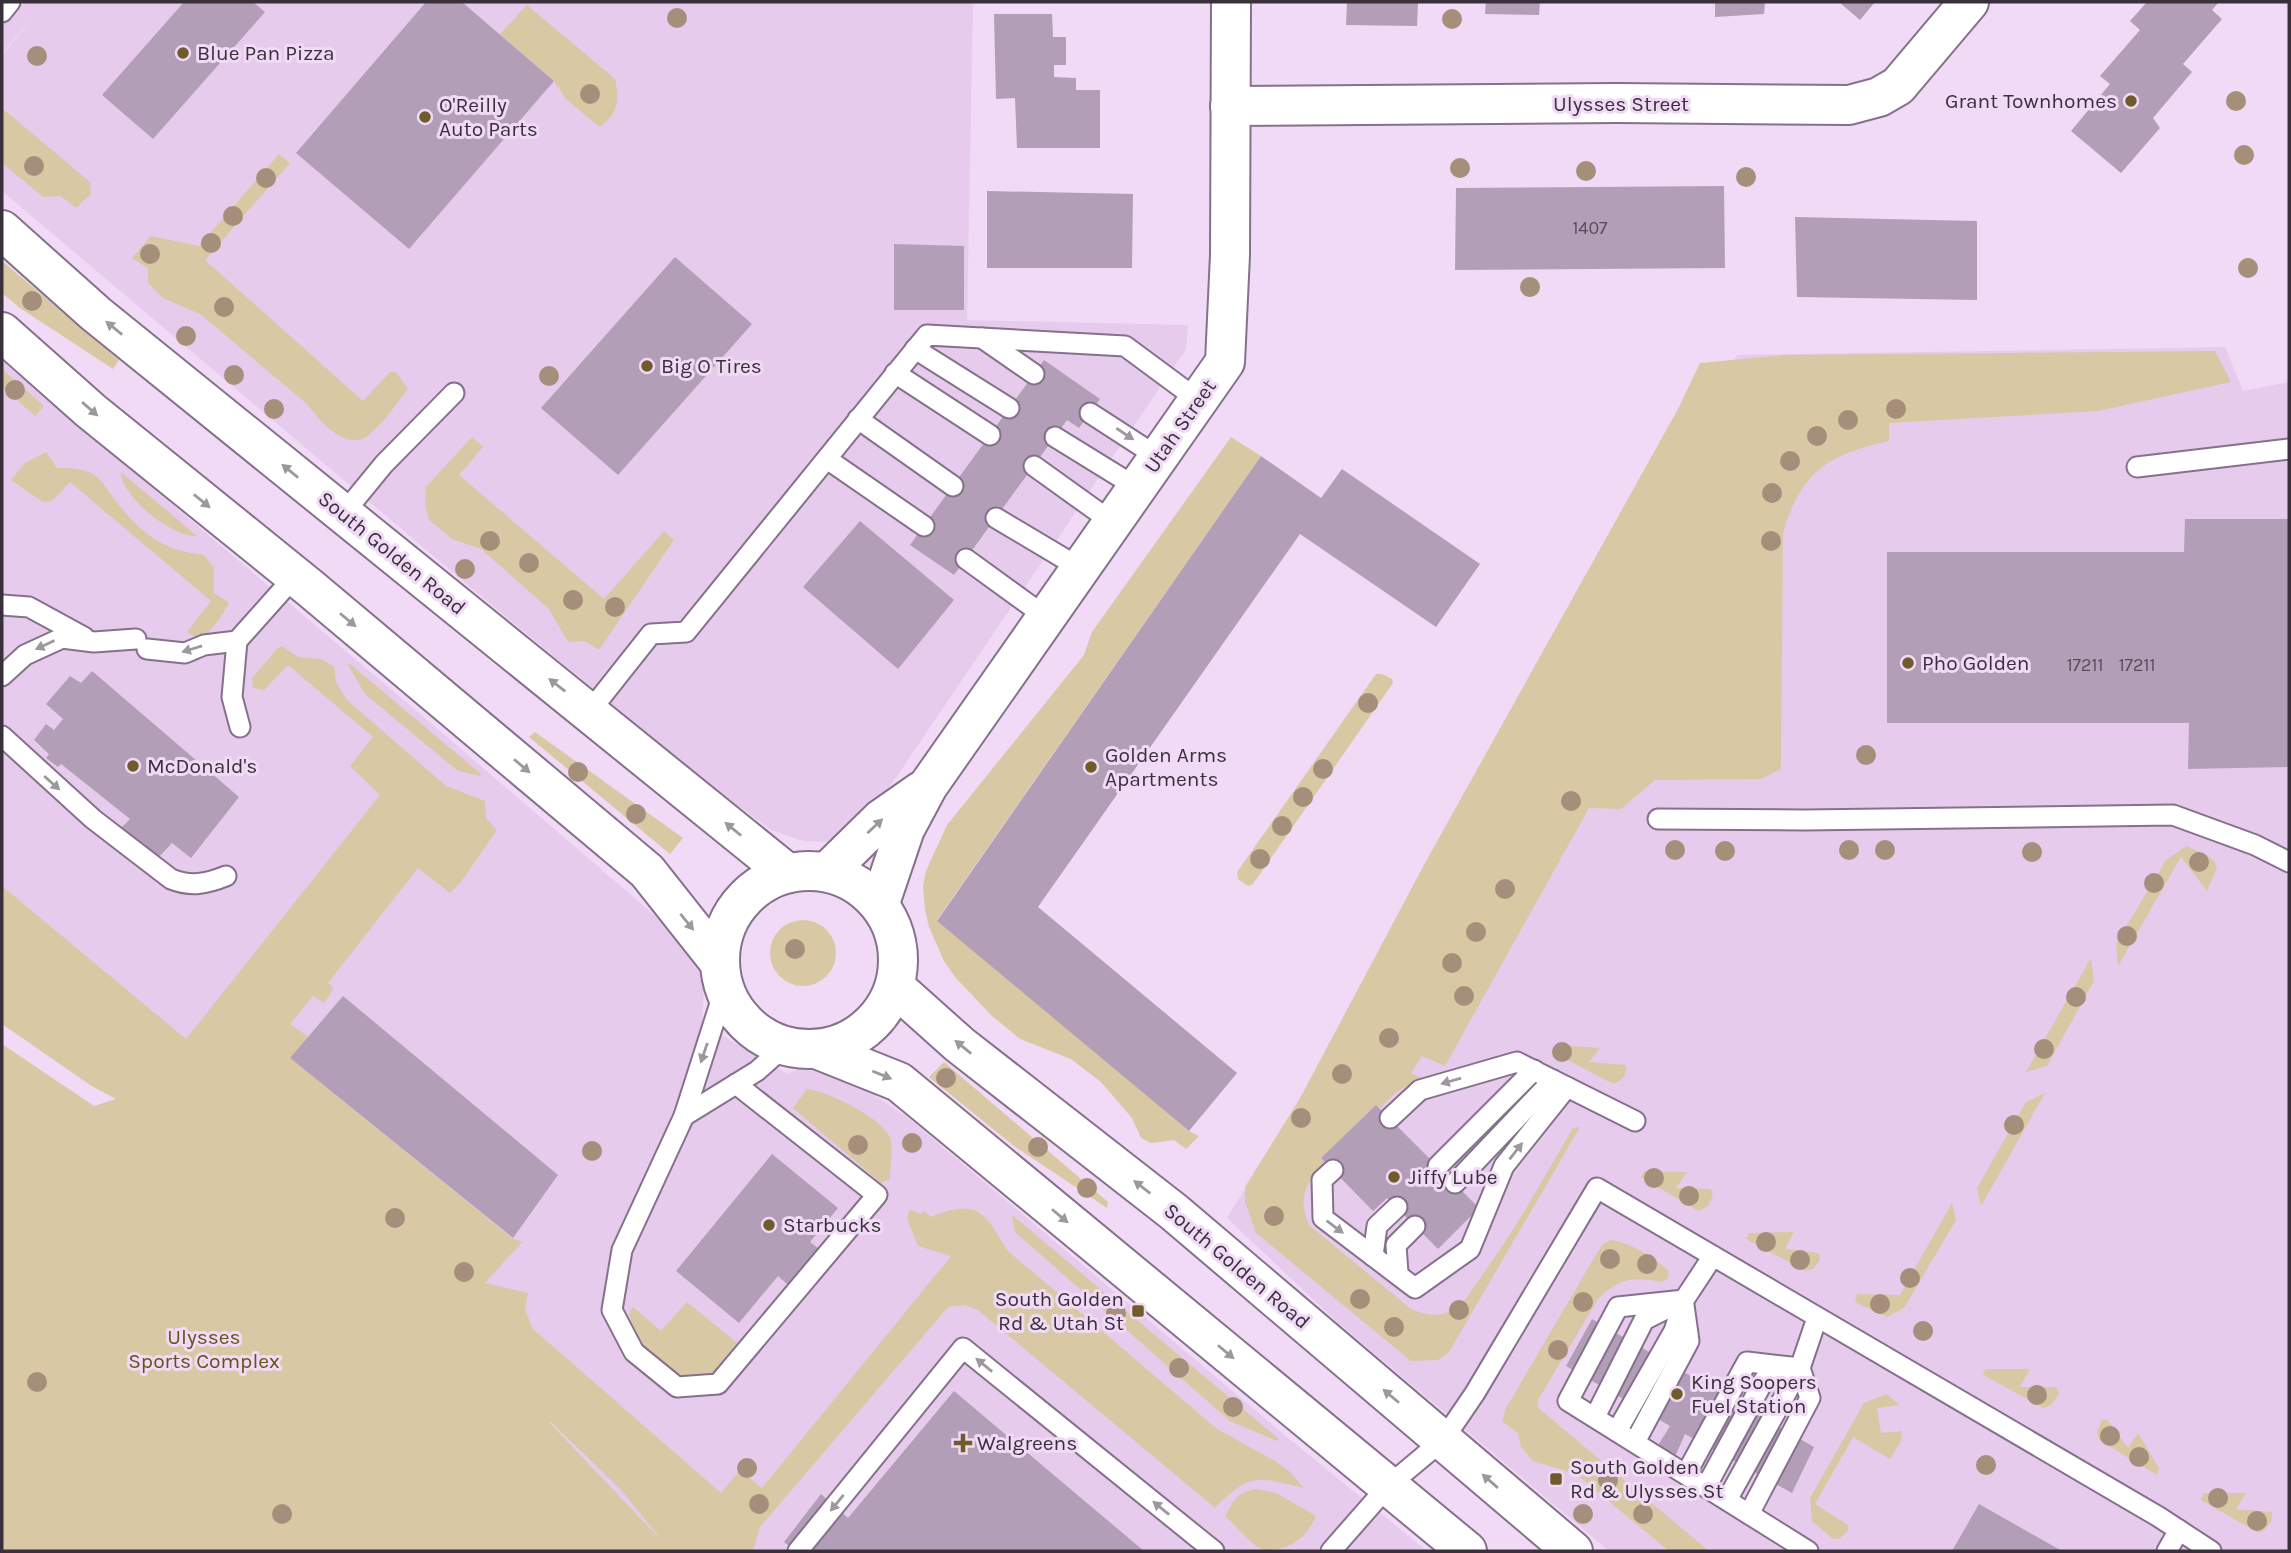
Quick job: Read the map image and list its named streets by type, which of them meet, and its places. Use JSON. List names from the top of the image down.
{
  "streets": {
    "main road": ["Ulysses Street", "Utah Street", "South Golden Road"]
  },
  "crossings": [
    ["Ulysses Street", "Utah Street"],
    ["Utah Street", "South Golden Road"]
  ],
  "parks": ["Ulysses Sports Complex"],
  "places": {
    "other": [
      "Blue Pan Pizza",
      "Grant Townhomes",
      "O'Reilly Auto Parts",
      "Big O Tires",
      "Pho Golden",
      "McDonald's",
      "Golden Arms Apartments",
      "Jiffy Lube",
      "Starbucks",
      "King Soopers Fuel Station"
    ],
    "transit": ["South Golden Rd & Utah St", "South Golden Rd & Ulysses St"],
    "health": ["Walgreens"]
  },
  "house_numbers": ["1407", "17211", "17211"]
}
